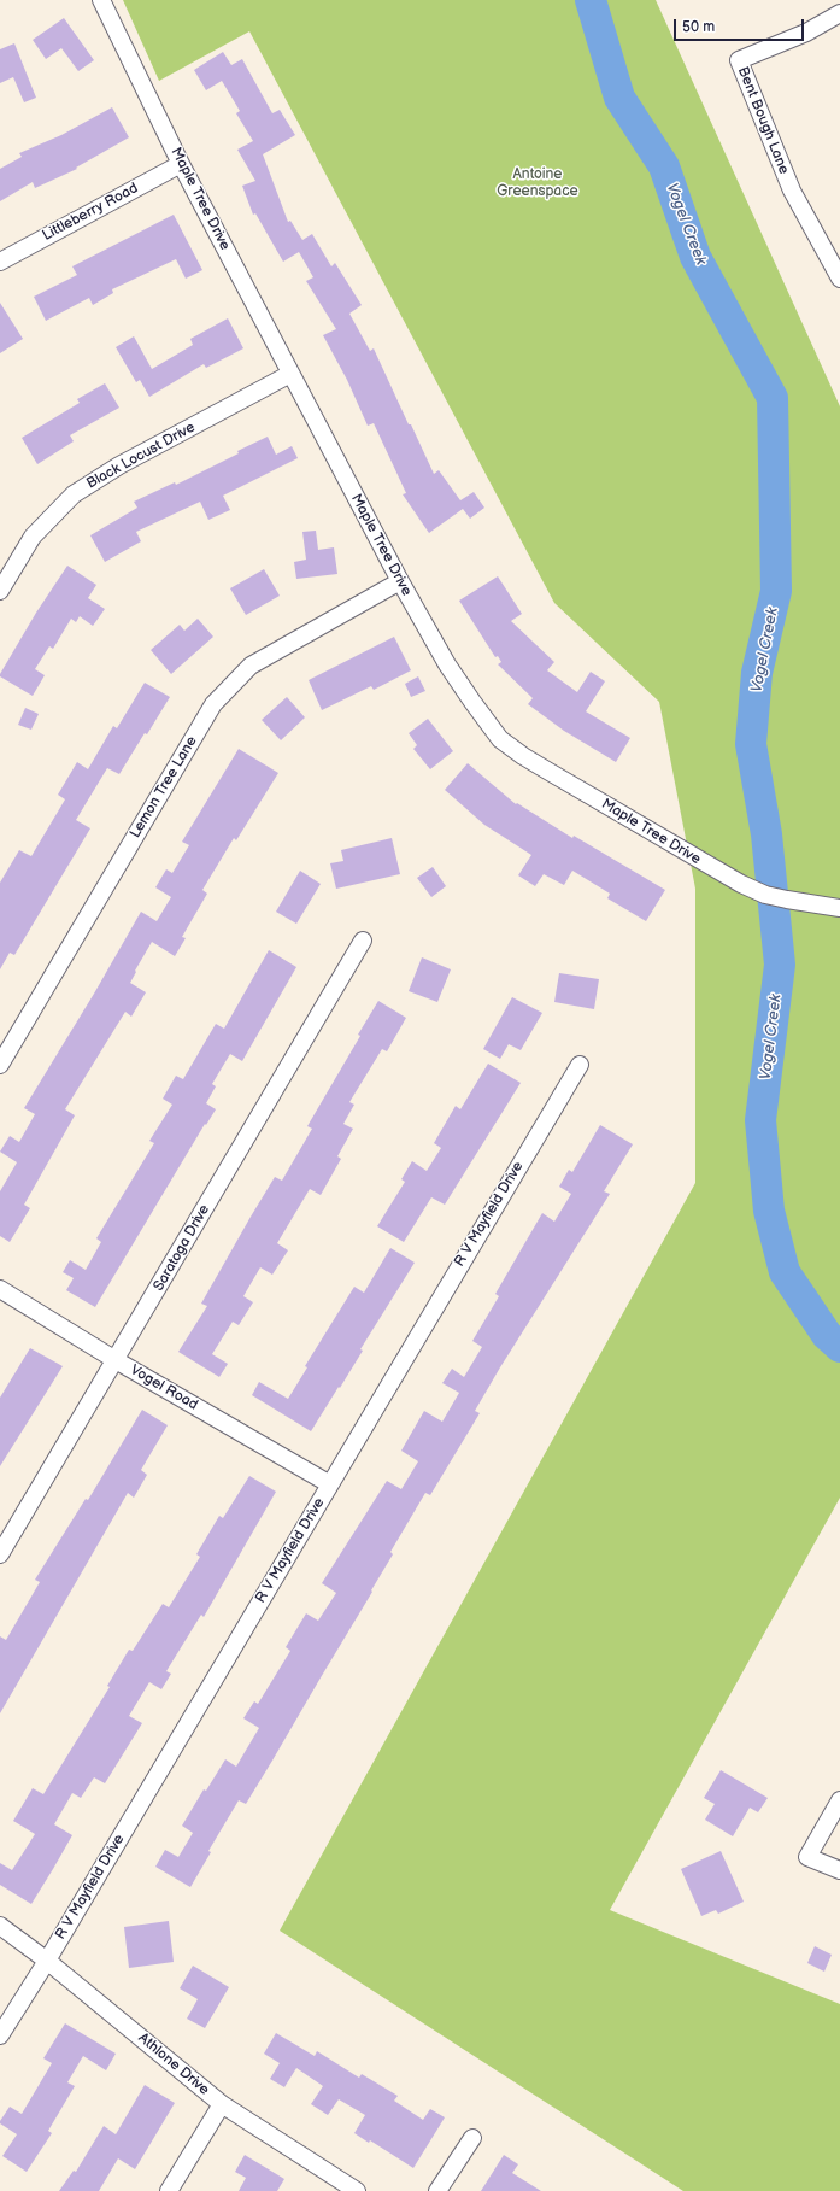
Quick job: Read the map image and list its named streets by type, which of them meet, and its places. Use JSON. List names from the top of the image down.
{
  "streets": {
    "street": [
      "Bent Bough Lane",
      "Maple Tree Drive",
      "Littleberry Road",
      "Black Locust Drive",
      "Lemon Tree Lane",
      "R V Mayfield Drive",
      "Saratoga Drive",
      "Vogel Road",
      "Athlone Drive"
    ]
  },
  "crossings": [
    ["Maple Tree Drive", "Littleberry Road"],
    ["Maple Tree Drive", "Black Locust Drive"],
    ["Maple Tree Drive", "Lemon Tree Lane"],
    ["R V Mayfield Drive", "Vogel Road"],
    ["R V Mayfield Drive", "Athlone Drive"],
    ["Saratoga Drive", "Vogel Road"]
  ],
  "water": ["Vogel Creek"],
  "parks": ["Antoine Greenspace"],
  "scale_bar": "50 m"
}
